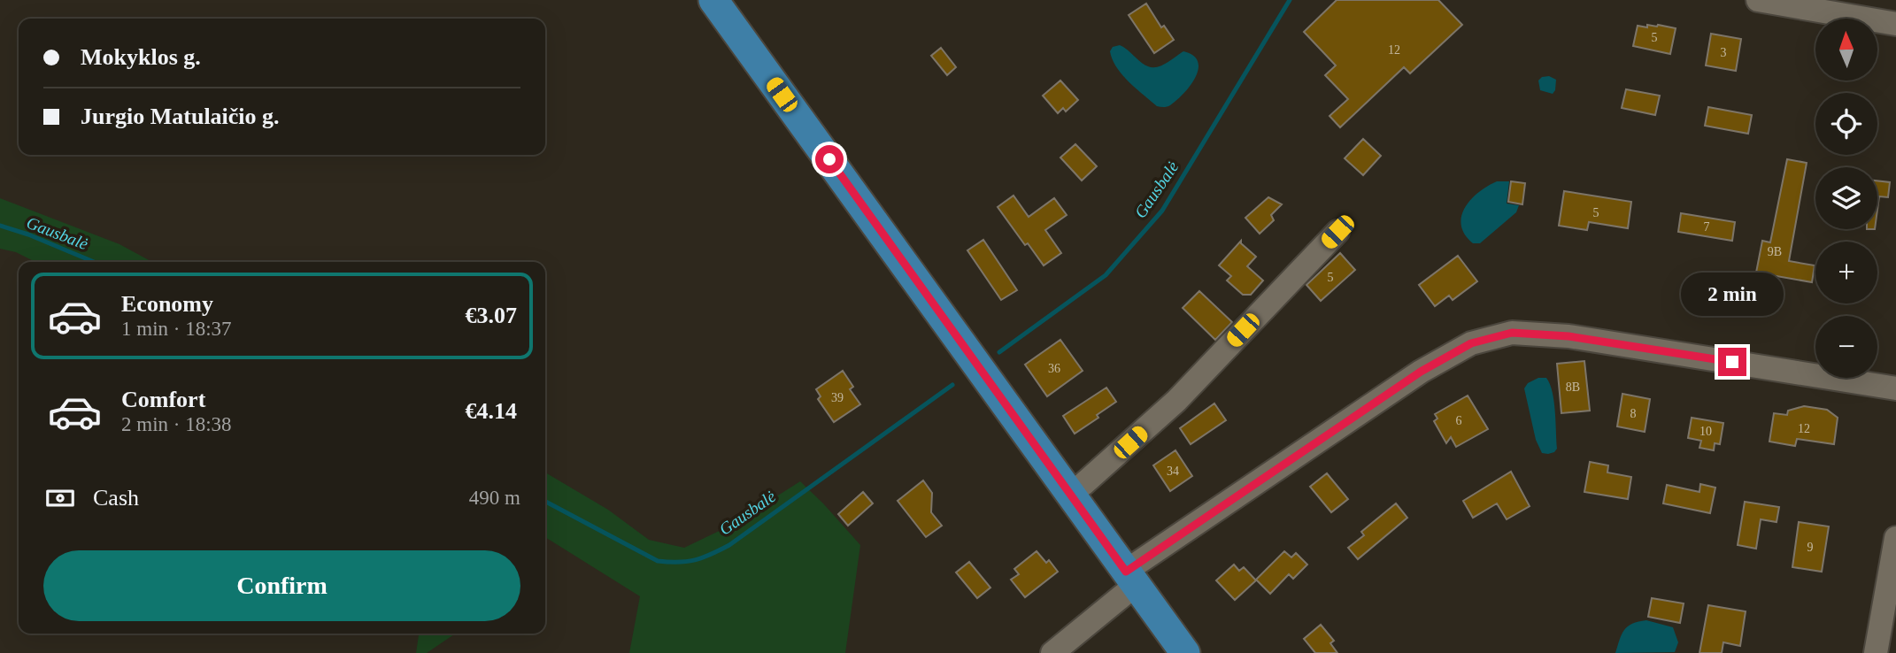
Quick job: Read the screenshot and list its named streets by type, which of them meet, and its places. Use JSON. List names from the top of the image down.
{
  "water": ["Gausbalė"],
  "house_numbers": [
    "5",
    "12",
    "3",
    "5",
    "7",
    "9B",
    "5",
    "36",
    "8B",
    "39",
    "8",
    "6",
    "12",
    "10",
    "34",
    "9"
  ],
  "north": "top",
  "page": {
    "map_buttons": ["+", "−"],
    "banner": ["Mokyklos g.", "Jurgio Matulaičio g."],
    "bubble": "2 min",
    "list": [
      {
        "name": "Economy",
        "note": "1 min · 18:37",
        "value": "€3.07"
      },
      {
        "name": "Comfort",
        "note": "2 min · 18:38",
        "value": "€4.14"
      }
    ],
    "pay": ["Cash", "490 m"],
    "buttons": "Confirm"
  }
}
